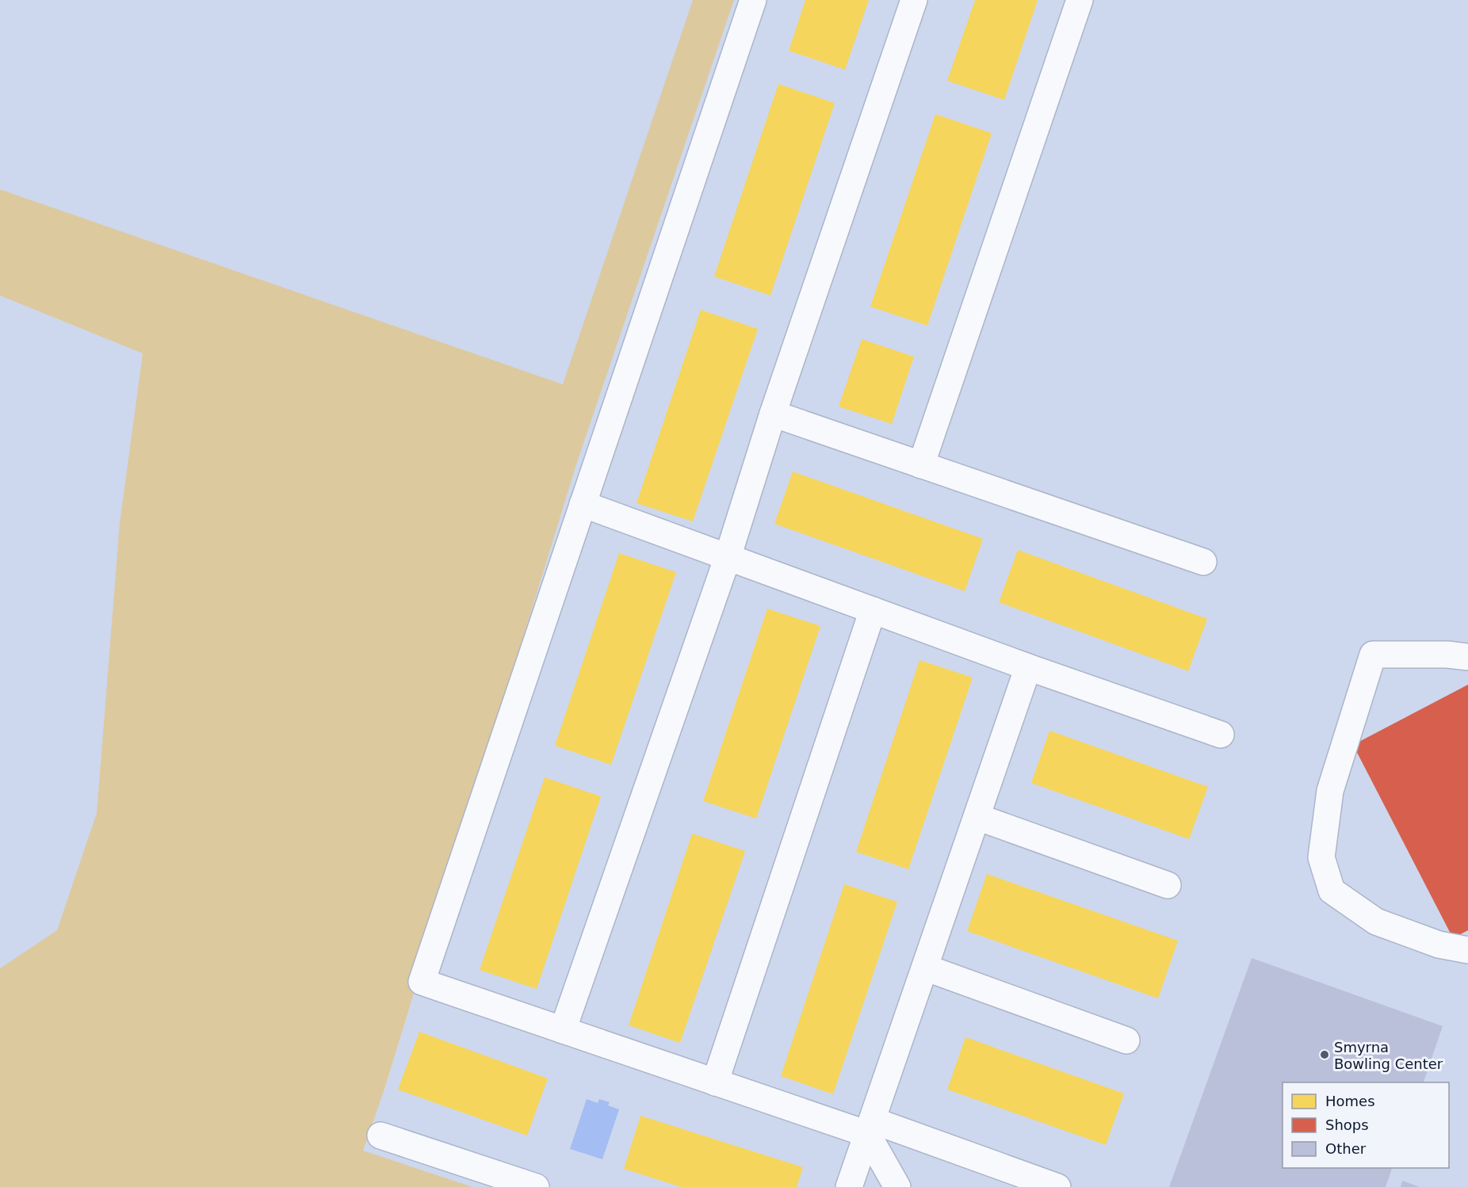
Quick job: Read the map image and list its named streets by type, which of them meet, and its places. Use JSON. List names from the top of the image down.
{
  "places": ["Smyrna Bowling Center"],
  "legend": ["Homes", "Shops", "Other"]
}
